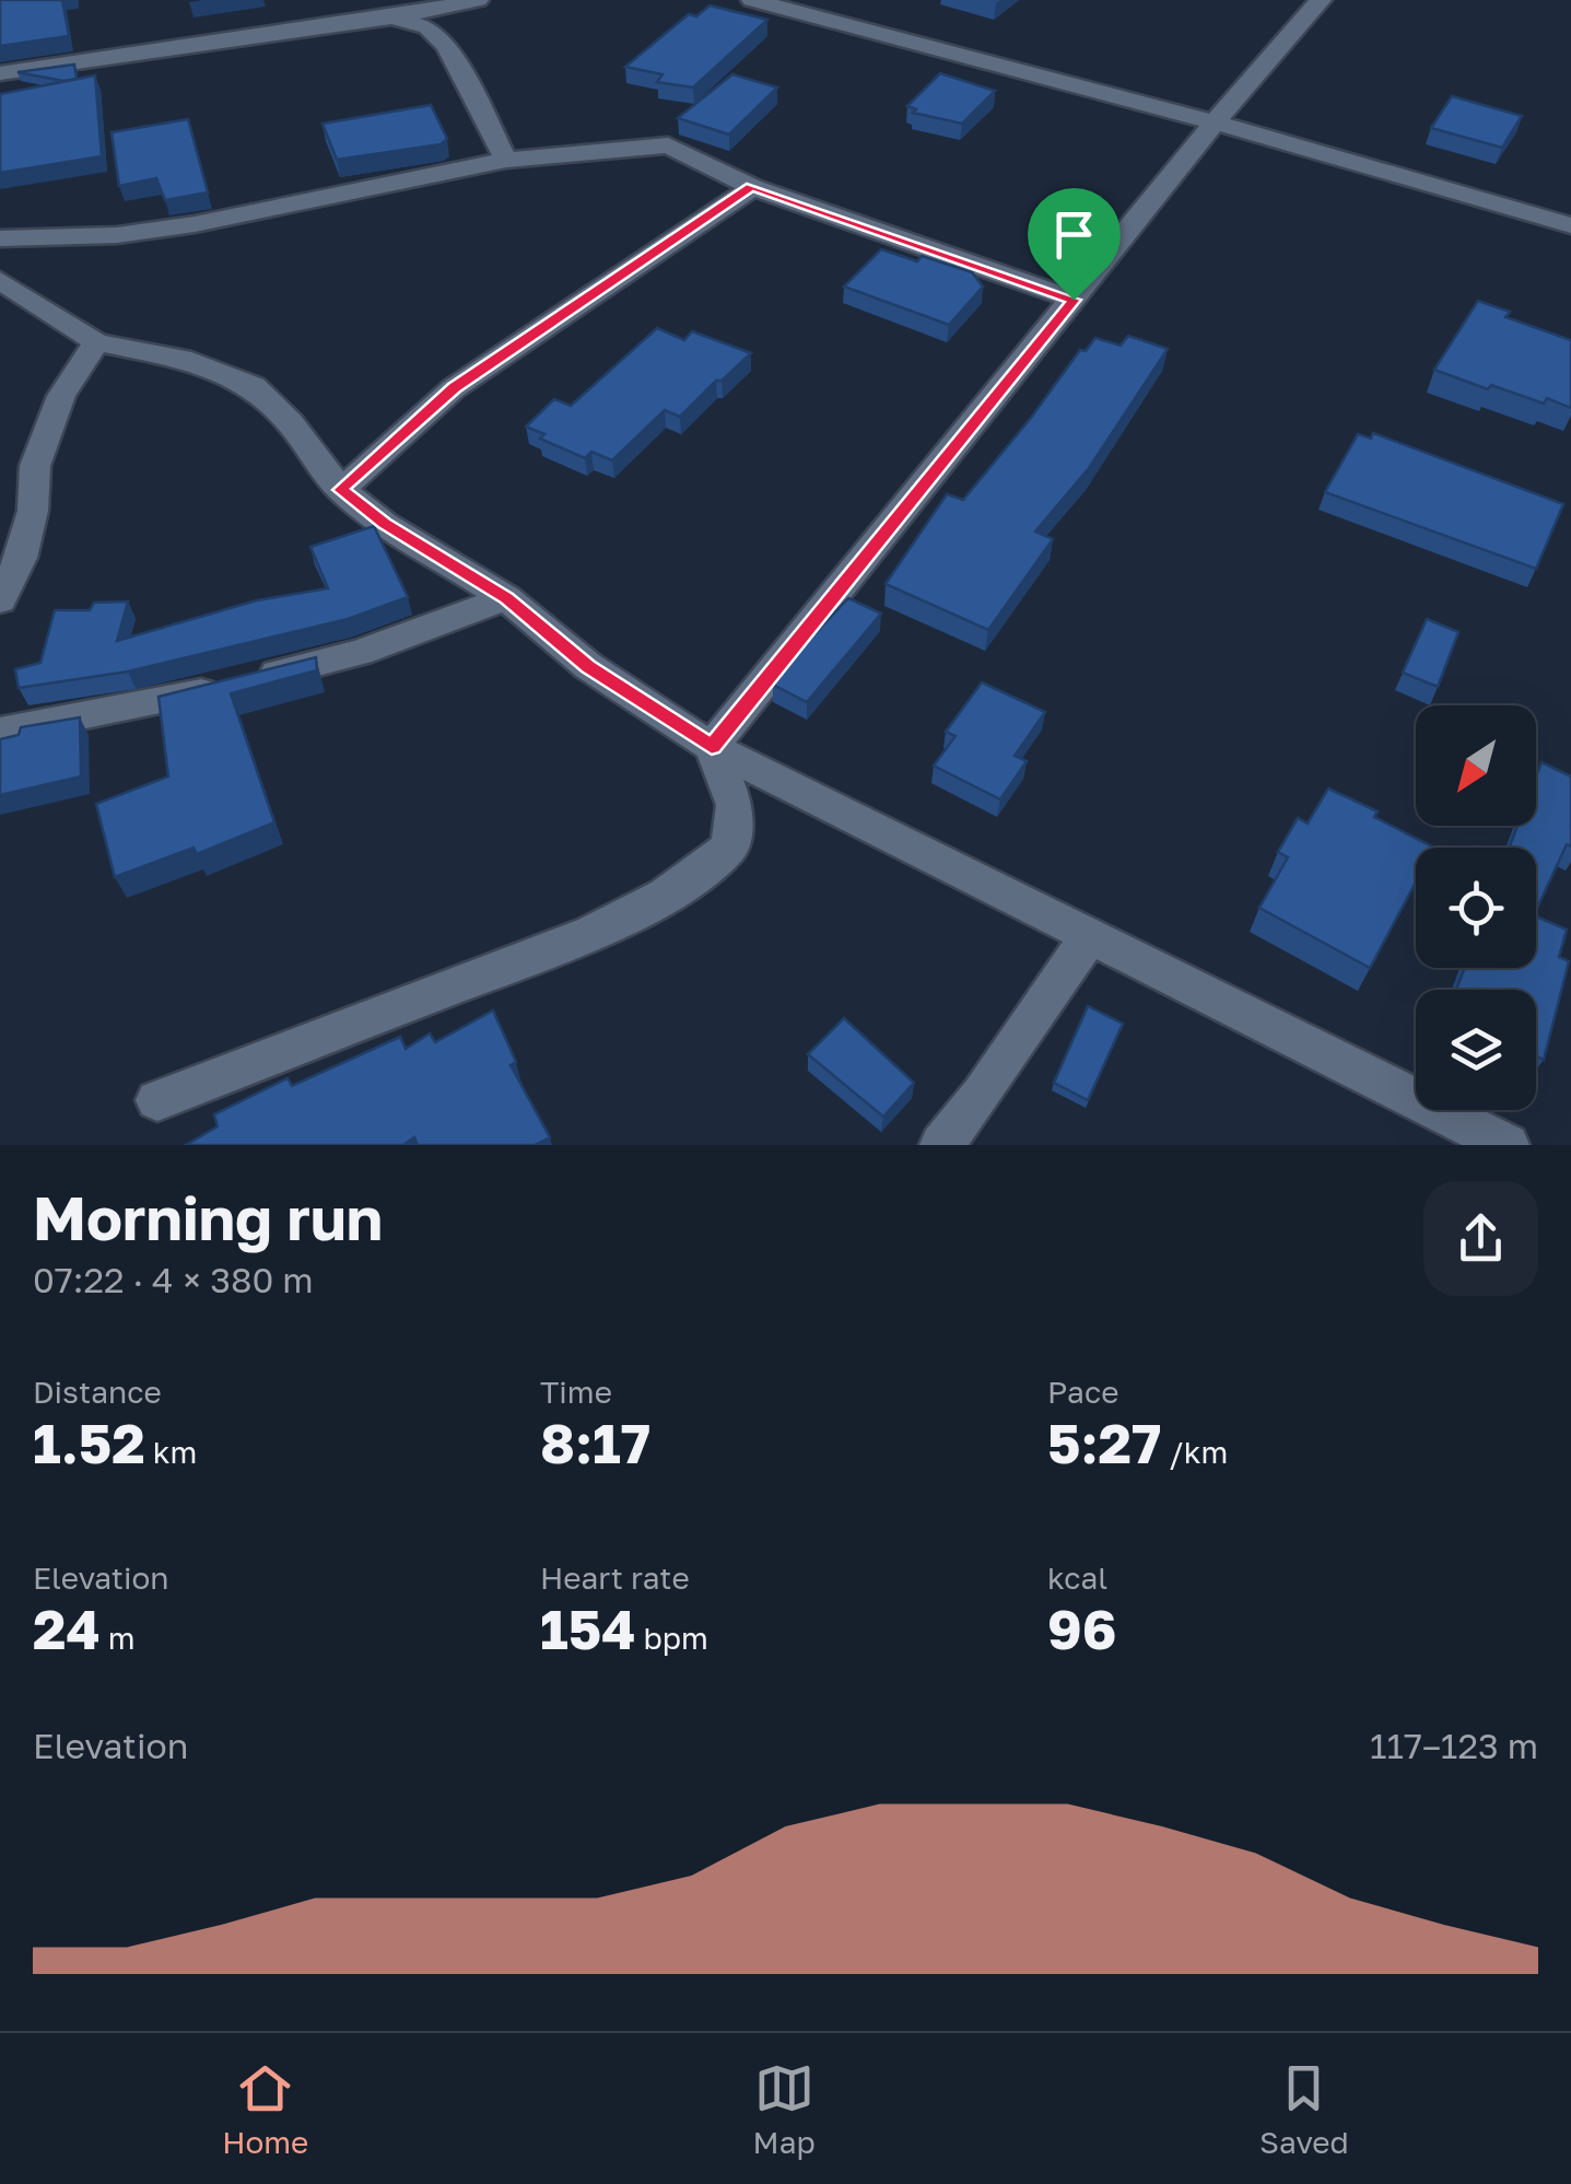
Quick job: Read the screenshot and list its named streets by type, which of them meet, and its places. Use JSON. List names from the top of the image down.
{
  "north": "bottom left",
  "page": {
    "heading": ["Morning run", "07:22 · 4 × 380 m"],
    "stats": [
      ["Distance", "1.52 km"],
      ["Time", "8:17"],
      ["Pace", "5:27 /km"],
      ["Elevation", "24 m"],
      ["Heart rate", "154 bpm"],
      ["kcal", "96"]
    ],
    "chart": ["Elevation", "117–123 m"],
    "tabs": ["Home", "Map", "Saved"]
  }
}
